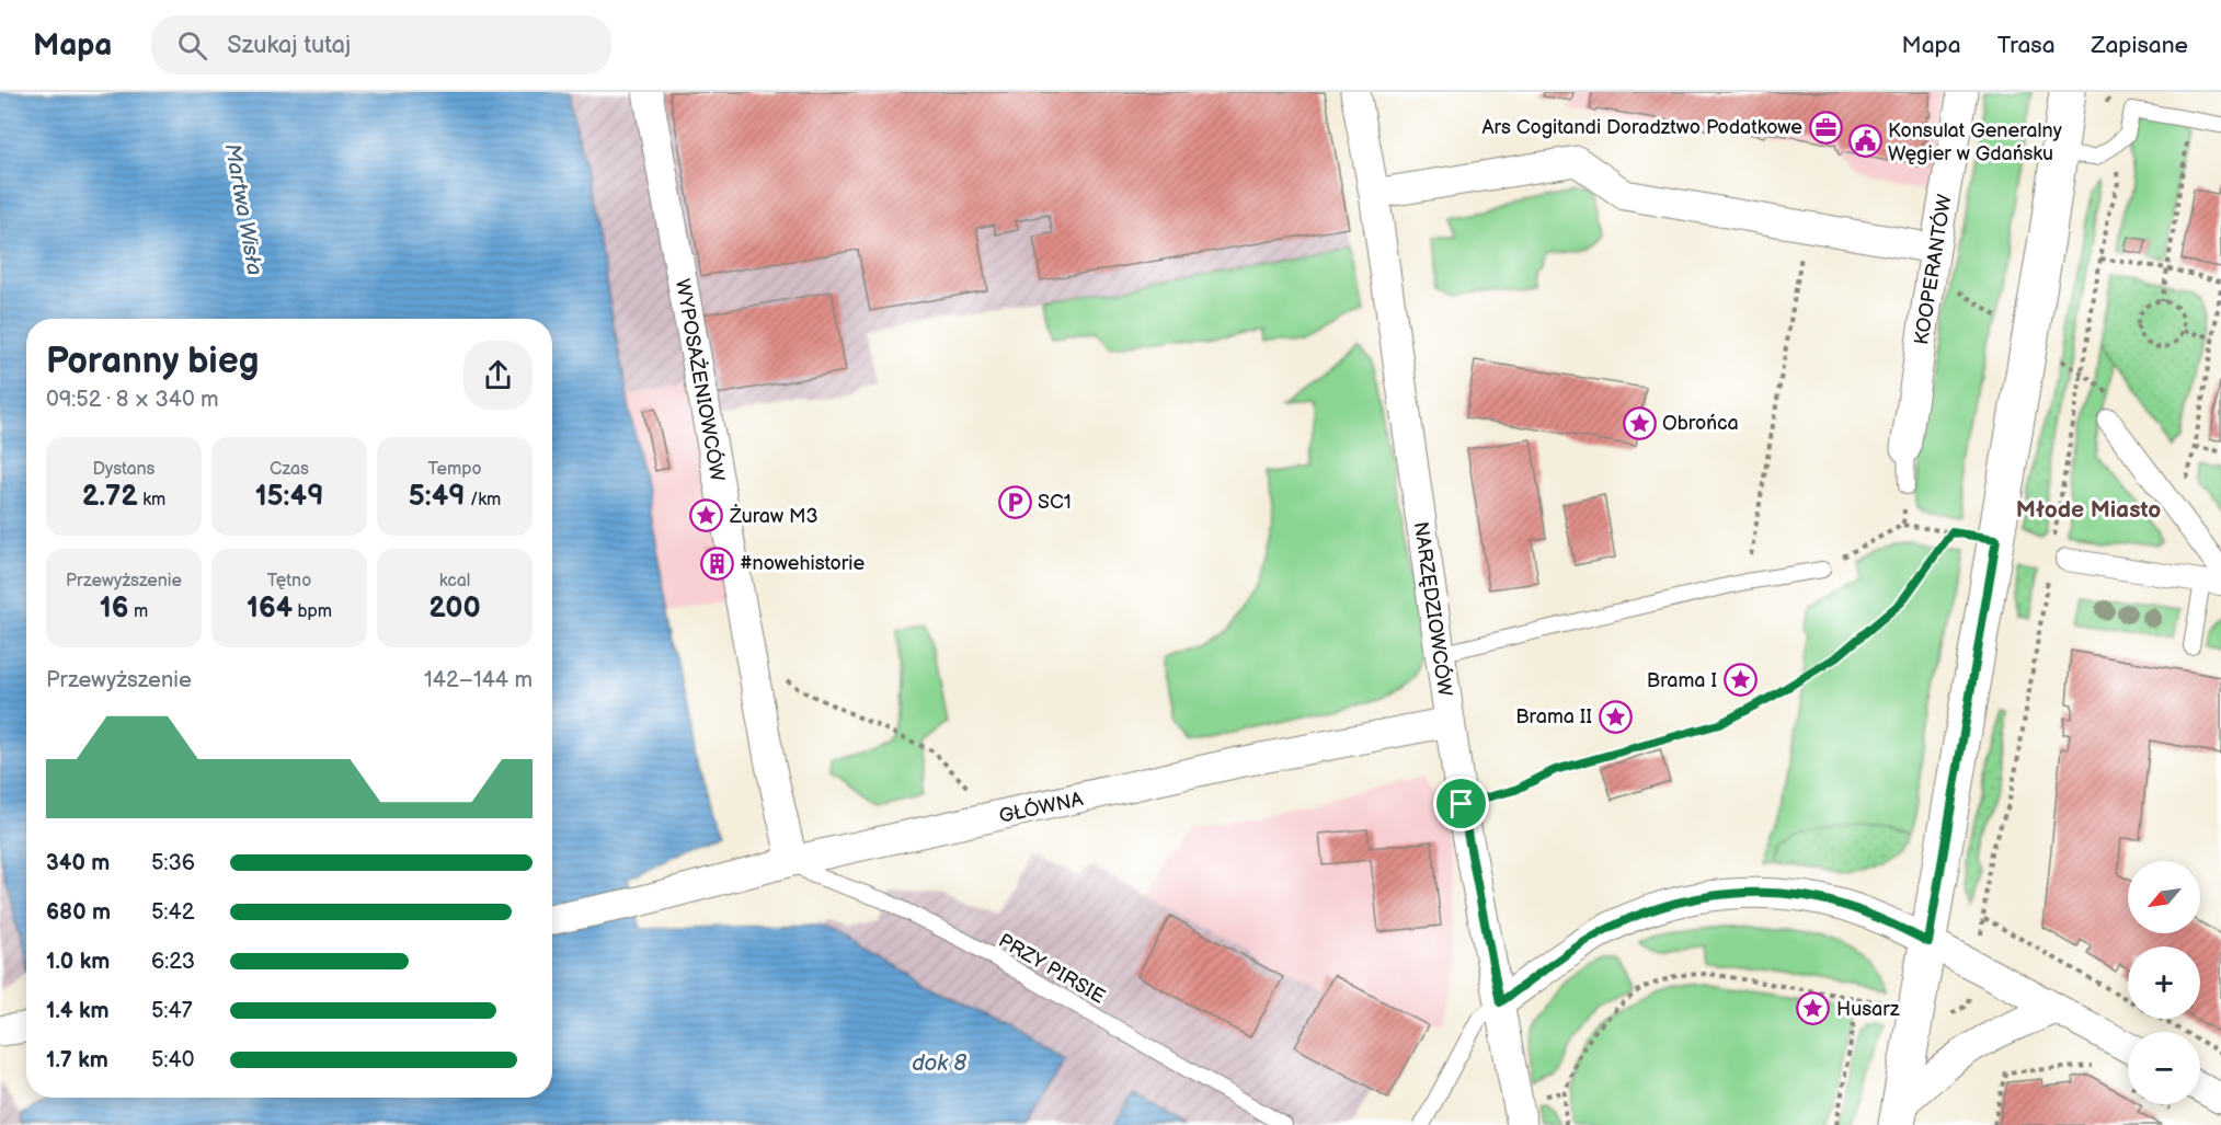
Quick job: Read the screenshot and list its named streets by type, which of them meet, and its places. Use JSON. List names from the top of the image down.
{
  "streets": {
    "street": [
      "KOOPERANTÓW",
      "WYPOSAŻENIOWCÓW",
      "NARZĘDZIOWCÓW",
      "GŁÓWNA"
    ],
    "lane": ["PRZY PIRSIE"]
  },
  "crossings": [
    ["WYPOSAŻENIOWCÓW", "GŁÓWNA"],
    ["WYPOSAŻENIOWCÓW", "PRZY PIRSIE"],
    ["NARZĘDZIOWCÓW", "GŁÓWNA"],
    ["GŁÓWNA", "PRZY PIRSIE"]
  ],
  "districts": ["Młode Miasto"],
  "water": ["Martwa Wisła", "dok 8"],
  "places": {
    "office": ["Ars Cogitandi Doradztwo Podatkowe"],
    "public building": ["Konsulat Generalny Węgier w Gdańsku"],
    "place": [
      "Obrońca",
      "Żuraw M3",
      "Brama I",
      "Brama II",
      "Husarz"
    ],
    "parking": ["SC1"],
    "building": ["#nowehistorie"]
  },
  "north": "bottom left",
  "page": {
    "header": "Mapa",
    "search": "Szukaj tutaj",
    "nav": ["Mapa", "Trasa", "Zapisane"],
    "heading": ["Poranny bieg", "09:52 · 8 × 340 m"],
    "stats": [
      ["Dystans", "2.72 km"],
      ["Czas", "15:49"],
      ["Tempo", "5:49 /km"],
      ["Przewyższenie", "16 m"],
      ["Tętno", "164 bpm"],
      ["kcal", "200"]
    ],
    "chart": ["Przewyższenie", "142–144 m"],
    "list": [
      {
        "name": "340 m",
        "note": "5:36"
      },
      {
        "name": "680 m",
        "note": "5:42"
      },
      {
        "name": "1.0 km",
        "note": "6:23"
      },
      {
        "name": "1.4 km",
        "note": "5:47"
      },
      {
        "name": "1.7 km",
        "note": "5:40"
      }
    ],
    "map_buttons": ["+", "−"]
  }
}
